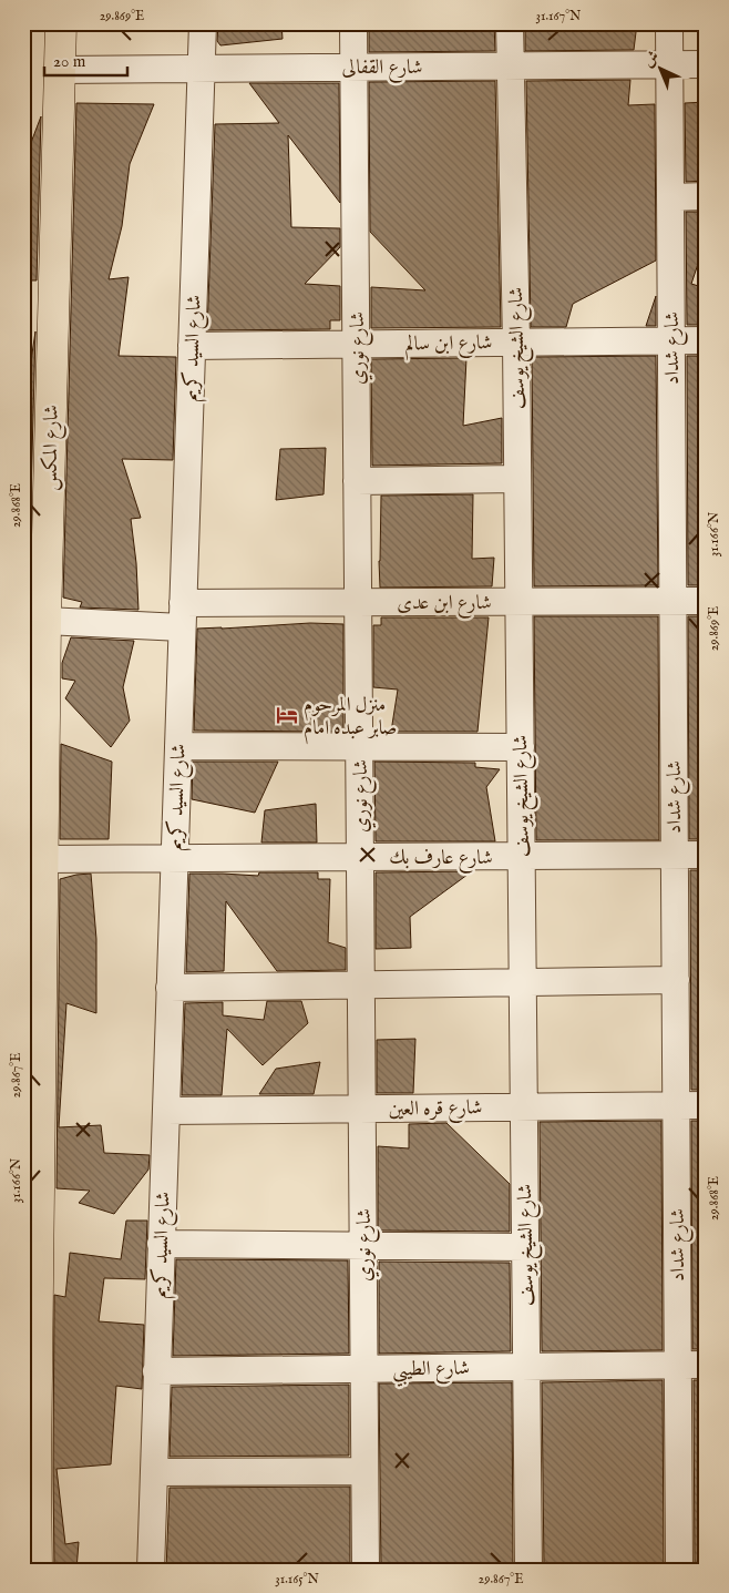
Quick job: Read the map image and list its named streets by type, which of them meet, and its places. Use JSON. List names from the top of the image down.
{
  "streets": {
    "main road": ["شارع المكس"],
    "street": [
      "شارع القفالى",
      "شارع ابن سالم",
      "شارع السيد كريم",
      "شارع نوري",
      "شارع الشيخ يوسف",
      "شارع شداد",
      "شارع ابن عدى",
      "شارع عارف بك",
      "شارع قره العين",
      "شارع الطيبي"
    ]
  },
  "crossings": [
    ["شارع القفالى", "شارع السيد كريم"],
    ["شارع القفالى", "شارع نوري"],
    ["شارع القفالى", "شارع الشيخ يوسف"],
    ["شارع القفالى", "شارع شداد"],
    ["شارع القفالى", "شارع المكس"],
    ["شارع ابن سالم", "شارع السيد كريم"],
    ["شارع ابن سالم", "شارع نوري"],
    ["شارع ابن سالم", "شارع الشيخ يوسف"],
    ["شارع ابن سالم", "شارع شداد"],
    ["شارع السيد كريم", "شارع ابن عدى"],
    ["شارع السيد كريم", "شارع عارف بك"],
    ["شارع السيد كريم", "شارع قره العين"],
    ["شارع السيد كريم", "شارع الطيبي"],
    ["شارع نوري", "شارع ابن عدى"],
    ["شارع نوري", "شارع عارف بك"],
    ["شارع نوري", "شارع قره العين"],
    ["شارع نوري", "شارع الطيبي"],
    ["شارع الشيخ يوسف", "شارع ابن عدى"],
    ["شارع الشيخ يوسف", "شارع عارف بك"],
    ["شارع الشيخ يوسف", "شارع قره العين"],
    ["شارع الشيخ يوسف", "شارع الطيبي"],
    ["شارع شداد", "شارع ابن عدى"],
    ["شارع شداد", "شارع عارف بك"],
    ["شارع شداد", "شارع قره العين"],
    ["شارع شداد", "شارع الطيبي"],
    ["شارع المكس", "شارع ابن عدى"],
    ["شارع المكس", "شارع عارف بك"]
  ],
  "places": {
    "hotel": ["منزل المرحوم صابر عبده امام"]
  },
  "scale_bar": "20 m",
  "north": "top left",
  "coordinates": [
    "29.869°E",
    "31.167°N",
    "29.868°E",
    "31.166°N",
    "29.867°E",
    "31.165°N"
  ]
}
